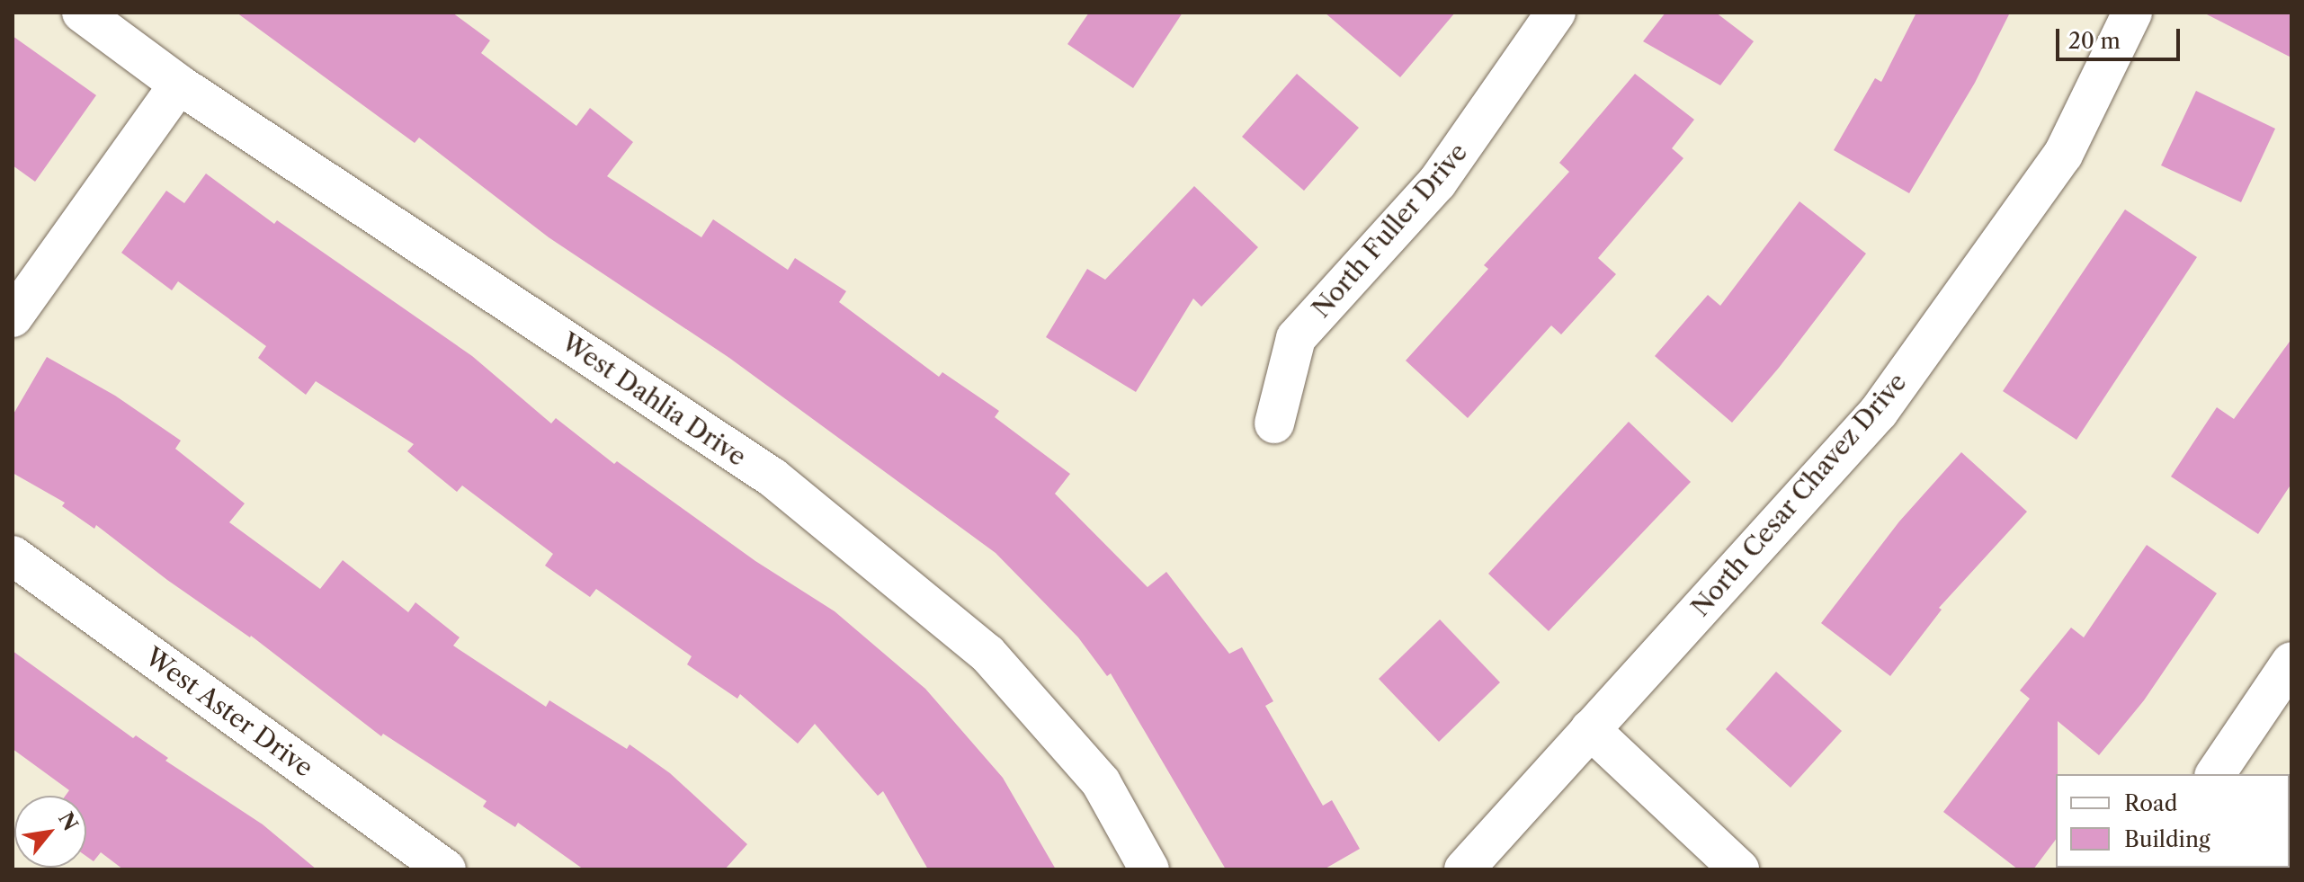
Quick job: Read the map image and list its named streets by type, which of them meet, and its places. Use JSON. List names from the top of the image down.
{
  "streets": {
    "street": [
      "North Fuller Drive",
      "West Dahlia Drive",
      "North Cesar Chavez Drive",
      "West Aster Drive"
    ]
  },
  "legend": ["Road", "Building"],
  "scale_bar": "20 m",
  "north": "top right"
}
